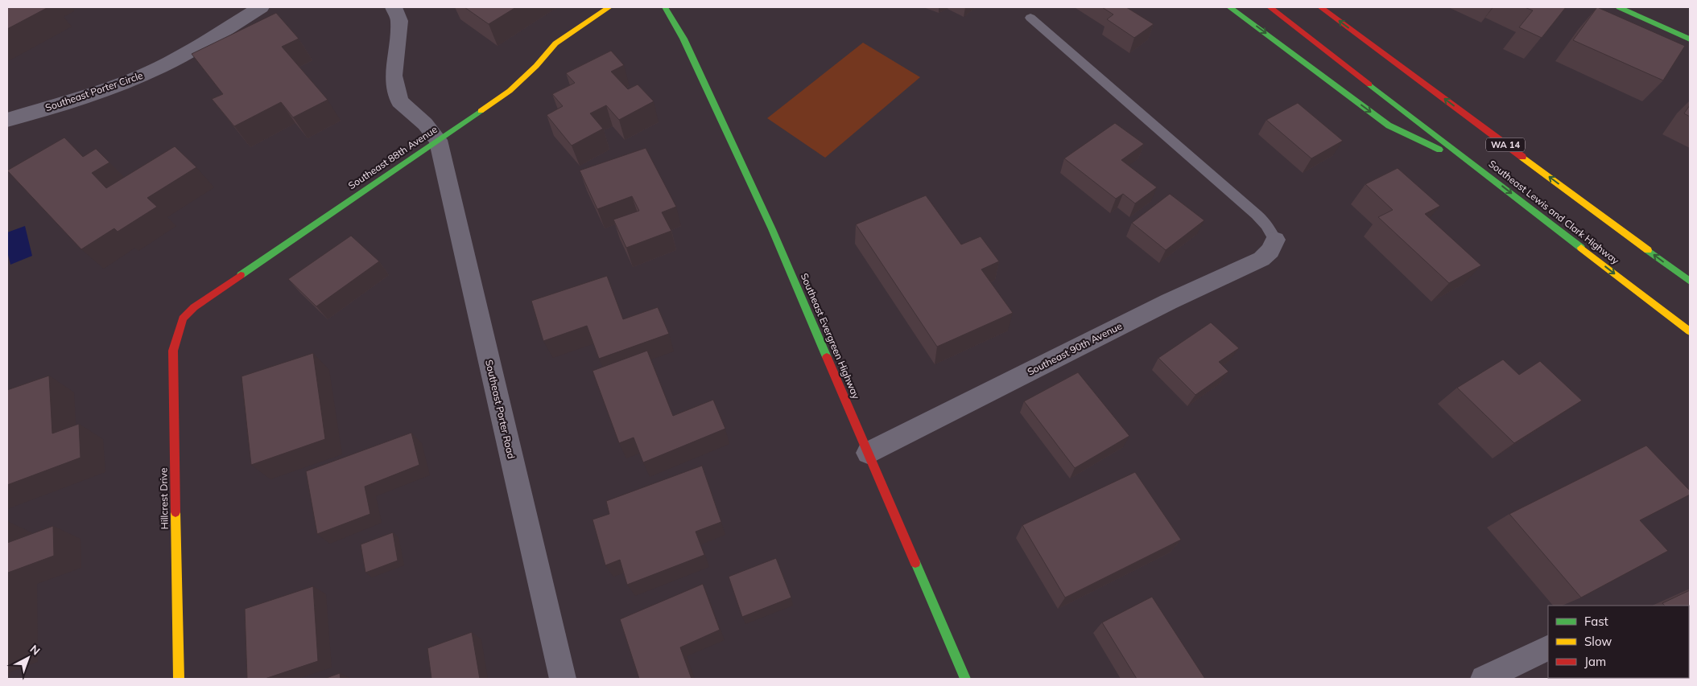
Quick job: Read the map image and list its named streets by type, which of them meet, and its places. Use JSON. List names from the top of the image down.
{
  "streets": {
    "main road": [
      "WA 14",
      "Southeast 88th Avenue",
      "Southeast Lewis and Clark Highway",
      "Southeast Evergreen Highway",
      "Hillcrest Drive"
    ],
    "street": ["Southeast Porter Circle", "Southeast 90th Avenue", "Southeast Porter Road"]
  },
  "crossings": [
    ["Southeast 88th Avenue", "Southeast Porter Road"],
    ["Southeast 88th Avenue", "Hillcrest Drive"],
    ["Southeast Evergreen Highway", "Southeast 90th Avenue"]
  ],
  "legend": ["Fast", "Slow", "Jam"],
  "north": "top right"
}
